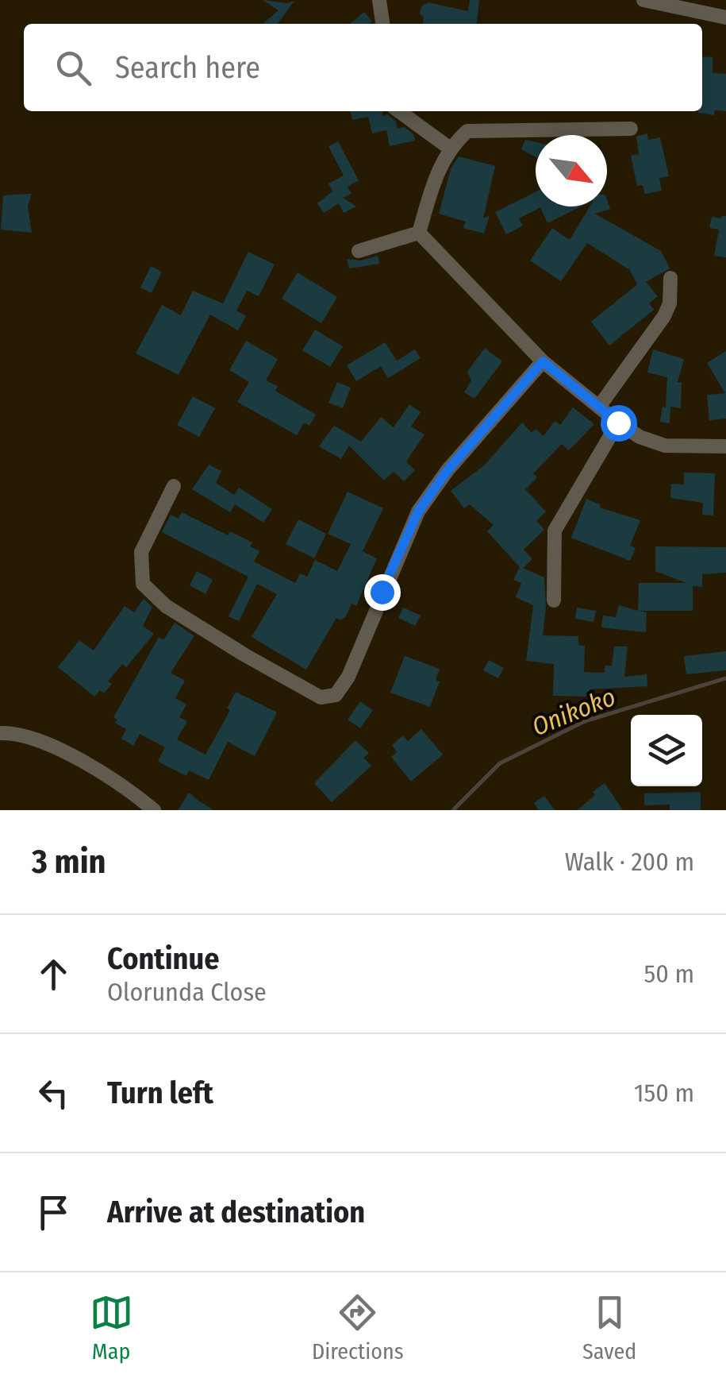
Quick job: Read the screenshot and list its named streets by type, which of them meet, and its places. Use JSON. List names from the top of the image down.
{
  "water": ["Onikoko"],
  "north": "bottom right",
  "page": {
    "search": "Search here",
    "heading": ["3 min", "Walk · 200 m"],
    "list": [
      ["Continue", "Olorunda Close", "50 m"],
      ["Turn left", "150 m"],
      "Arrive at destination"
    ],
    "nav": ["Map", "Directions", "Saved"]
  }
}
